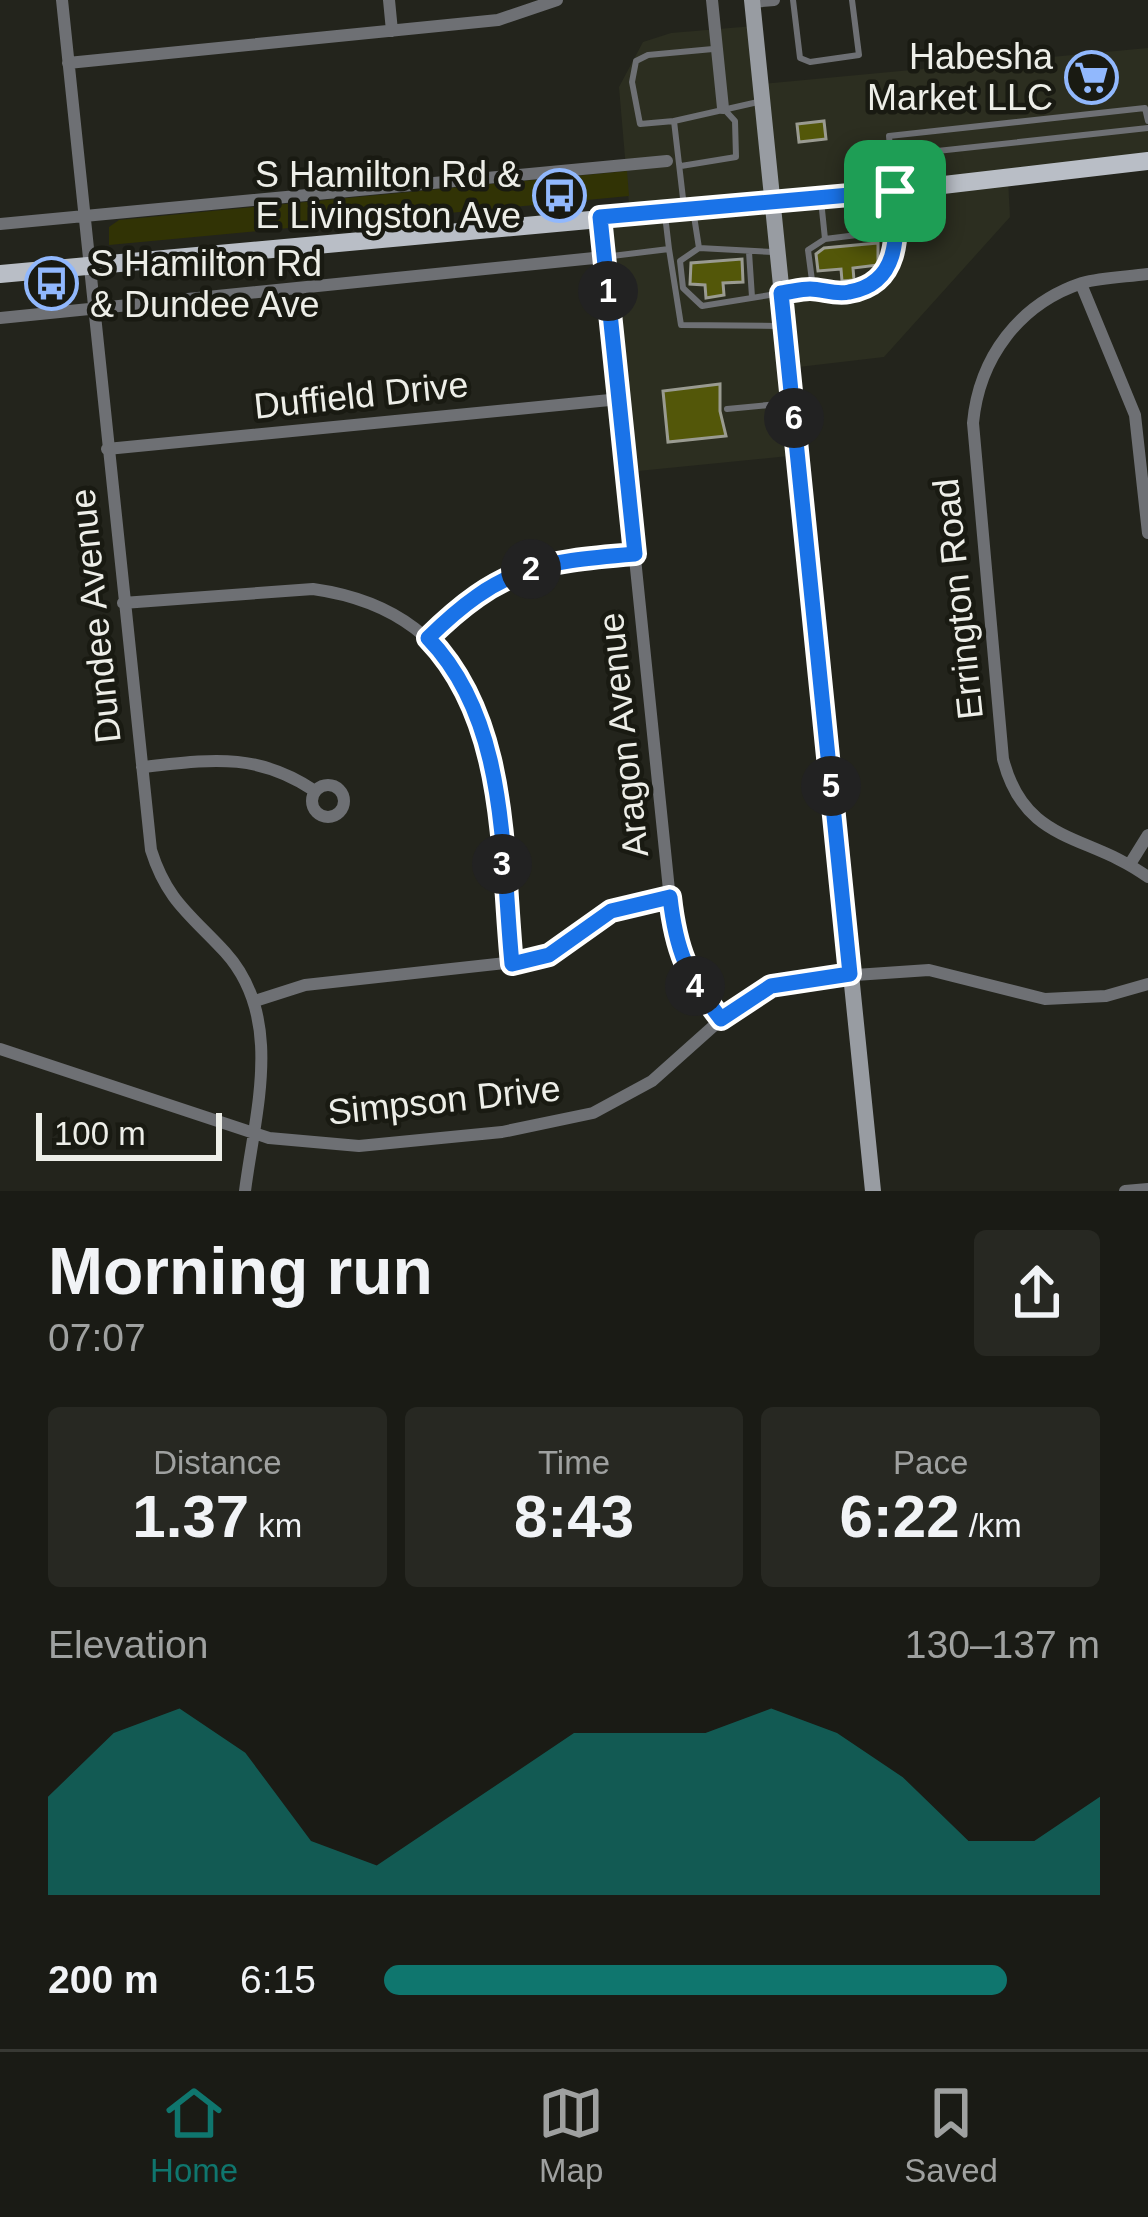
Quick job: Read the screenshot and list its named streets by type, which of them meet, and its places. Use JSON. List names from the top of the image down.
{
  "streets": {
    "street": [
      "Duffield Drive",
      "Errington Road",
      "Dundee Avenue",
      "Aragon Avenue",
      "Simpson Drive"
    ]
  },
  "crossings": [
    ["Duffield Drive", "Dundee Avenue"],
    ["Duffield Drive", "Aragon Avenue"],
    ["Dundee Avenue", "Simpson Drive"],
    ["Aragon Avenue", "Simpson Drive"]
  ],
  "places": {
    "supermarket": ["Habesha Market LLC"],
    "bus stop": ["S Hamilton Rd & E Livingston Ave", "S Hamilton Rd & Dundee Ave"]
  },
  "scale_bar": "100 m",
  "page": {
    "pins": [
      "1",
      "6",
      "2",
      "5",
      "3",
      "4"
    ],
    "scale": "100 m",
    "heading": ["Morning run", "07:07"],
    "stats": [
      ["Distance", "1.37 km"],
      ["Time", "8:43"],
      ["Pace", "6:22 /km"]
    ],
    "chart": ["Elevation", "130–137 m"],
    "list": [
      {
        "name": "200 m",
        "note": "6:15"
      }
    ],
    "tabs": ["Home", "Map", "Saved"]
  }
}
